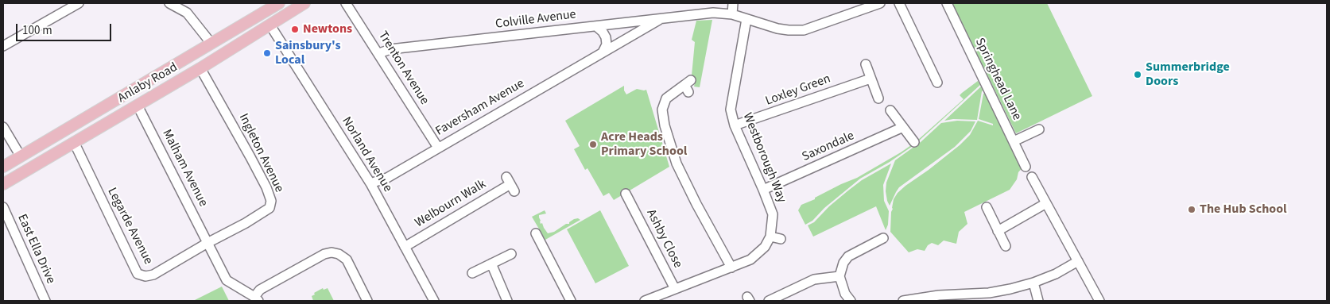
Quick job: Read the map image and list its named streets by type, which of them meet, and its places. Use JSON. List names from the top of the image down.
{
  "streets": {
    "main road": ["Anlaby Road"],
    "street": [
      "Colville Avenue",
      "Trenton Avenue",
      "Springhead Lane",
      "Loxley Green",
      "Faversham Avenue",
      "Saxondale",
      "Ingleton Avenue",
      "Norland Avenue",
      "Westborough Way",
      "Malham Avenue",
      "Welbourn Walk",
      "Legarde Avenue",
      "Ashby Close",
      "East Ella Drive"
    ]
  },
  "crossings": [
    ["Colville Avenue", "Trenton Avenue"],
    ["Colville Avenue", "Faversham Avenue"],
    ["Colville Avenue", "Westborough Way"],
    ["Trenton Avenue", "Faversham Avenue"],
    ["Anlaby Road", "Ingleton Avenue"],
    ["Anlaby Road", "Norland Avenue"],
    ["Anlaby Road", "Malham Avenue"],
    ["Anlaby Road", "Legarde Avenue"],
    ["Loxley Green", "Westborough Way"],
    ["Faversham Avenue", "Norland Avenue"],
    ["Saxondale", "Westborough Way"],
    ["Ingleton Avenue", "Malham Avenue"],
    ["Ingleton Avenue", "Legarde Avenue"],
    ["Norland Avenue", "Welbourn Walk"],
    ["Westborough Way", "Ashby Close"],
    ["Malham Avenue", "Legarde Avenue"]
  ],
  "places": [
    "Newtons",
    "Sainsbury's Local",
    "Summerbridge Doors",
    "Acre Heads Primary School",
    "The Hub School"
  ],
  "scale_bar": "100 m"
}
